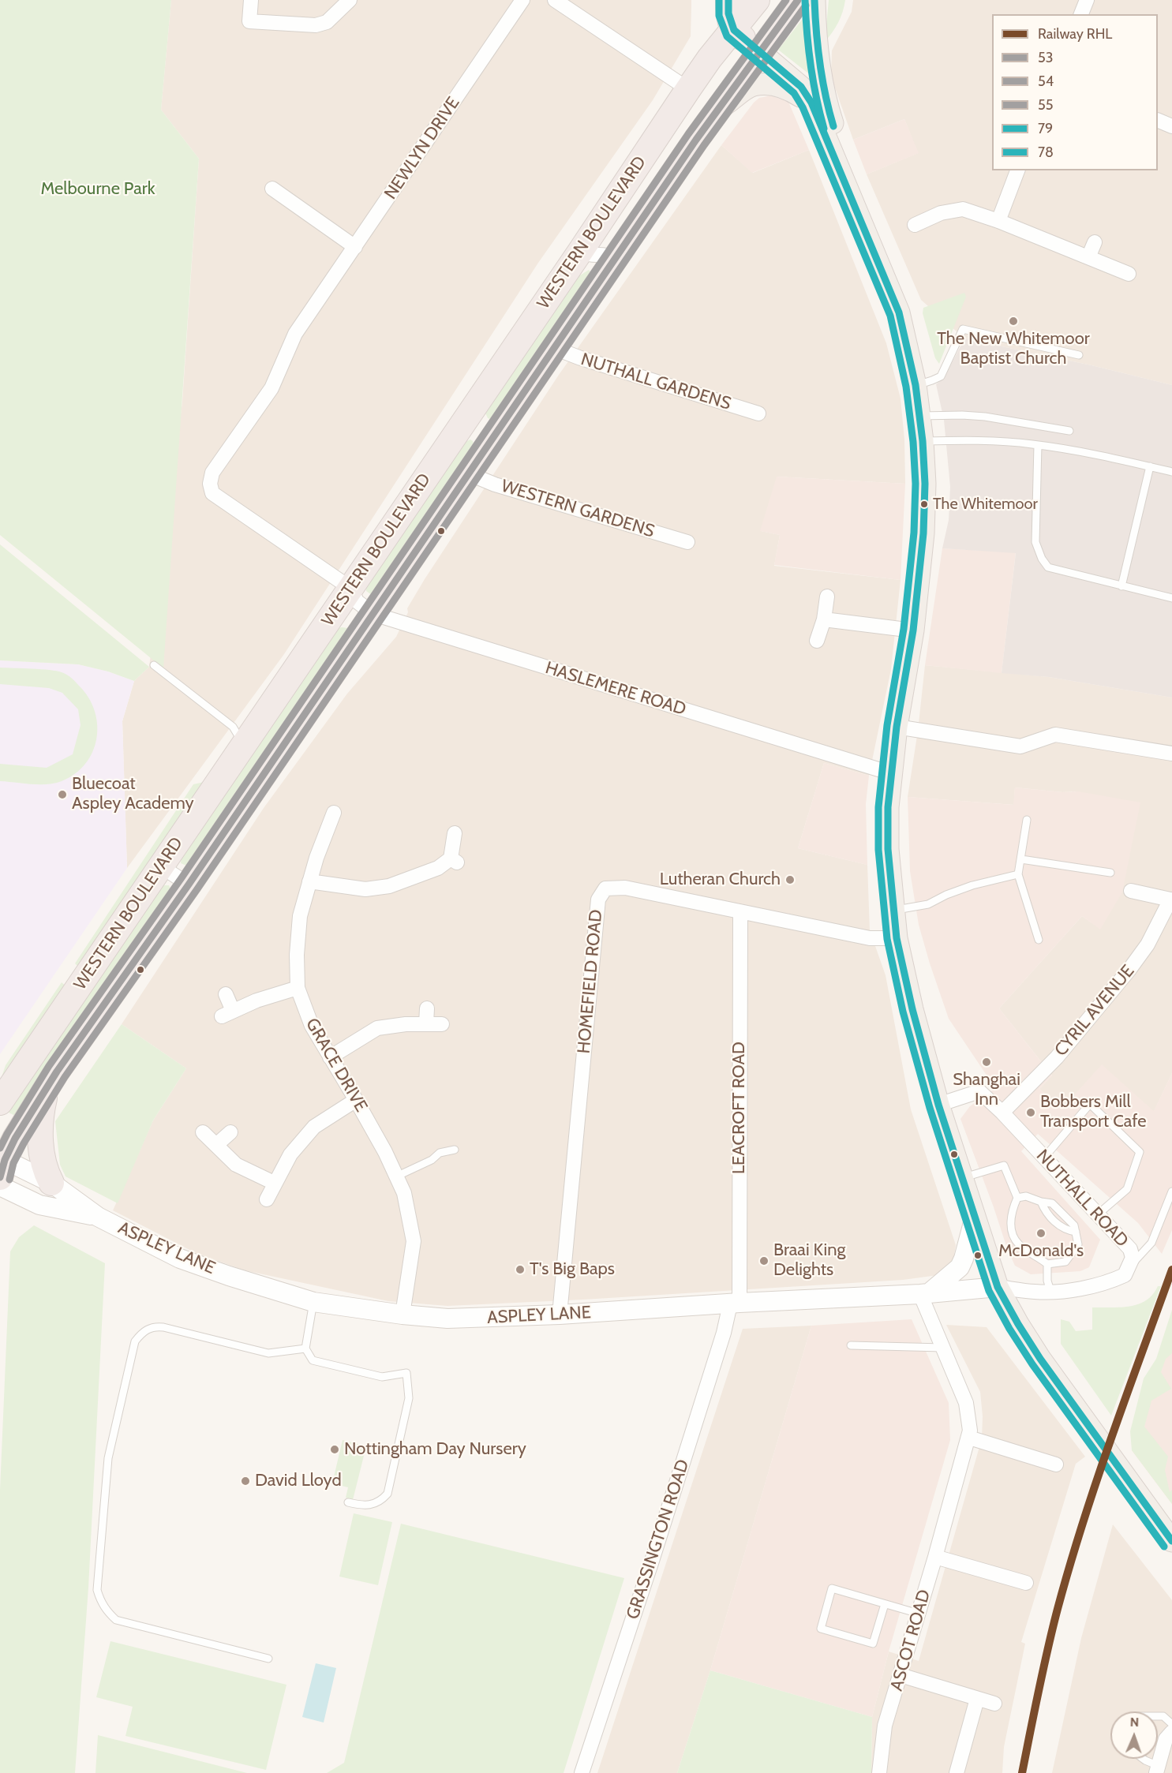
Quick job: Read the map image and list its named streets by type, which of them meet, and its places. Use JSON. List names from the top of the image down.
{
  "streets": {
    "highway": ["WESTERN BOULEVARD"],
    "main road": ["ASPLEY LANE"],
    "street": [
      "NEWLYN DRIVE",
      "NUTHALL GARDENS",
      "WESTERN GARDENS",
      "HASLEMERE ROAD",
      "HOMEFIELD ROAD",
      "CYRIL AVENUE",
      "GRACE DRIVE",
      "LEACROFT ROAD",
      "NUTHALL ROAD",
      "GRASSINGTON ROAD",
      "ASCOT ROAD"
    ]
  },
  "crossings": [
    ["NEWLYN DRIVE", "WESTERN BOULEVARD"],
    ["NEWLYN DRIVE", "HASLEMERE ROAD"],
    ["WESTERN BOULEVARD", "NUTHALL GARDENS"],
    ["WESTERN BOULEVARD", "WESTERN GARDENS"],
    ["WESTERN BOULEVARD", "HASLEMERE ROAD"],
    ["WESTERN BOULEVARD", "ASPLEY LANE"],
    ["HOMEFIELD ROAD", "LEACROFT ROAD"],
    ["HOMEFIELD ROAD", "ASPLEY LANE"],
    ["CYRIL AVENUE", "NUTHALL ROAD"],
    ["GRACE DRIVE", "ASPLEY LANE"],
    ["LEACROFT ROAD", "ASPLEY LANE"],
    ["LEACROFT ROAD", "GRASSINGTON ROAD"],
    ["NUTHALL ROAD", "ASPLEY LANE"],
    ["ASPLEY LANE", "GRASSINGTON ROAD"],
    ["ASPLEY LANE", "ASCOT ROAD"]
  ],
  "parks": ["Melbourne Park"],
  "places": [
    "The New Whitemoor Baptist Church",
    "The Whitemoor",
    "Bluecoat Aspley Academy",
    "Lutheran Church",
    "Shanghai Inn",
    "Bobbers Mill Transport Cafe",
    "McDonald's",
    "Braai King Delights",
    "T's Big Baps",
    "Nottingham Day Nursery",
    "David Lloyd"
  ],
  "lines": [
    "transit line 53",
    "transit line 55",
    "transit line 79",
    "transit line 78",
    "transit line 54",
    "rail line RHL"
  ],
  "legend": [
    "Railway RHL",
    "53",
    "54",
    "55",
    "79",
    "78"
  ],
  "north": "top"
}
